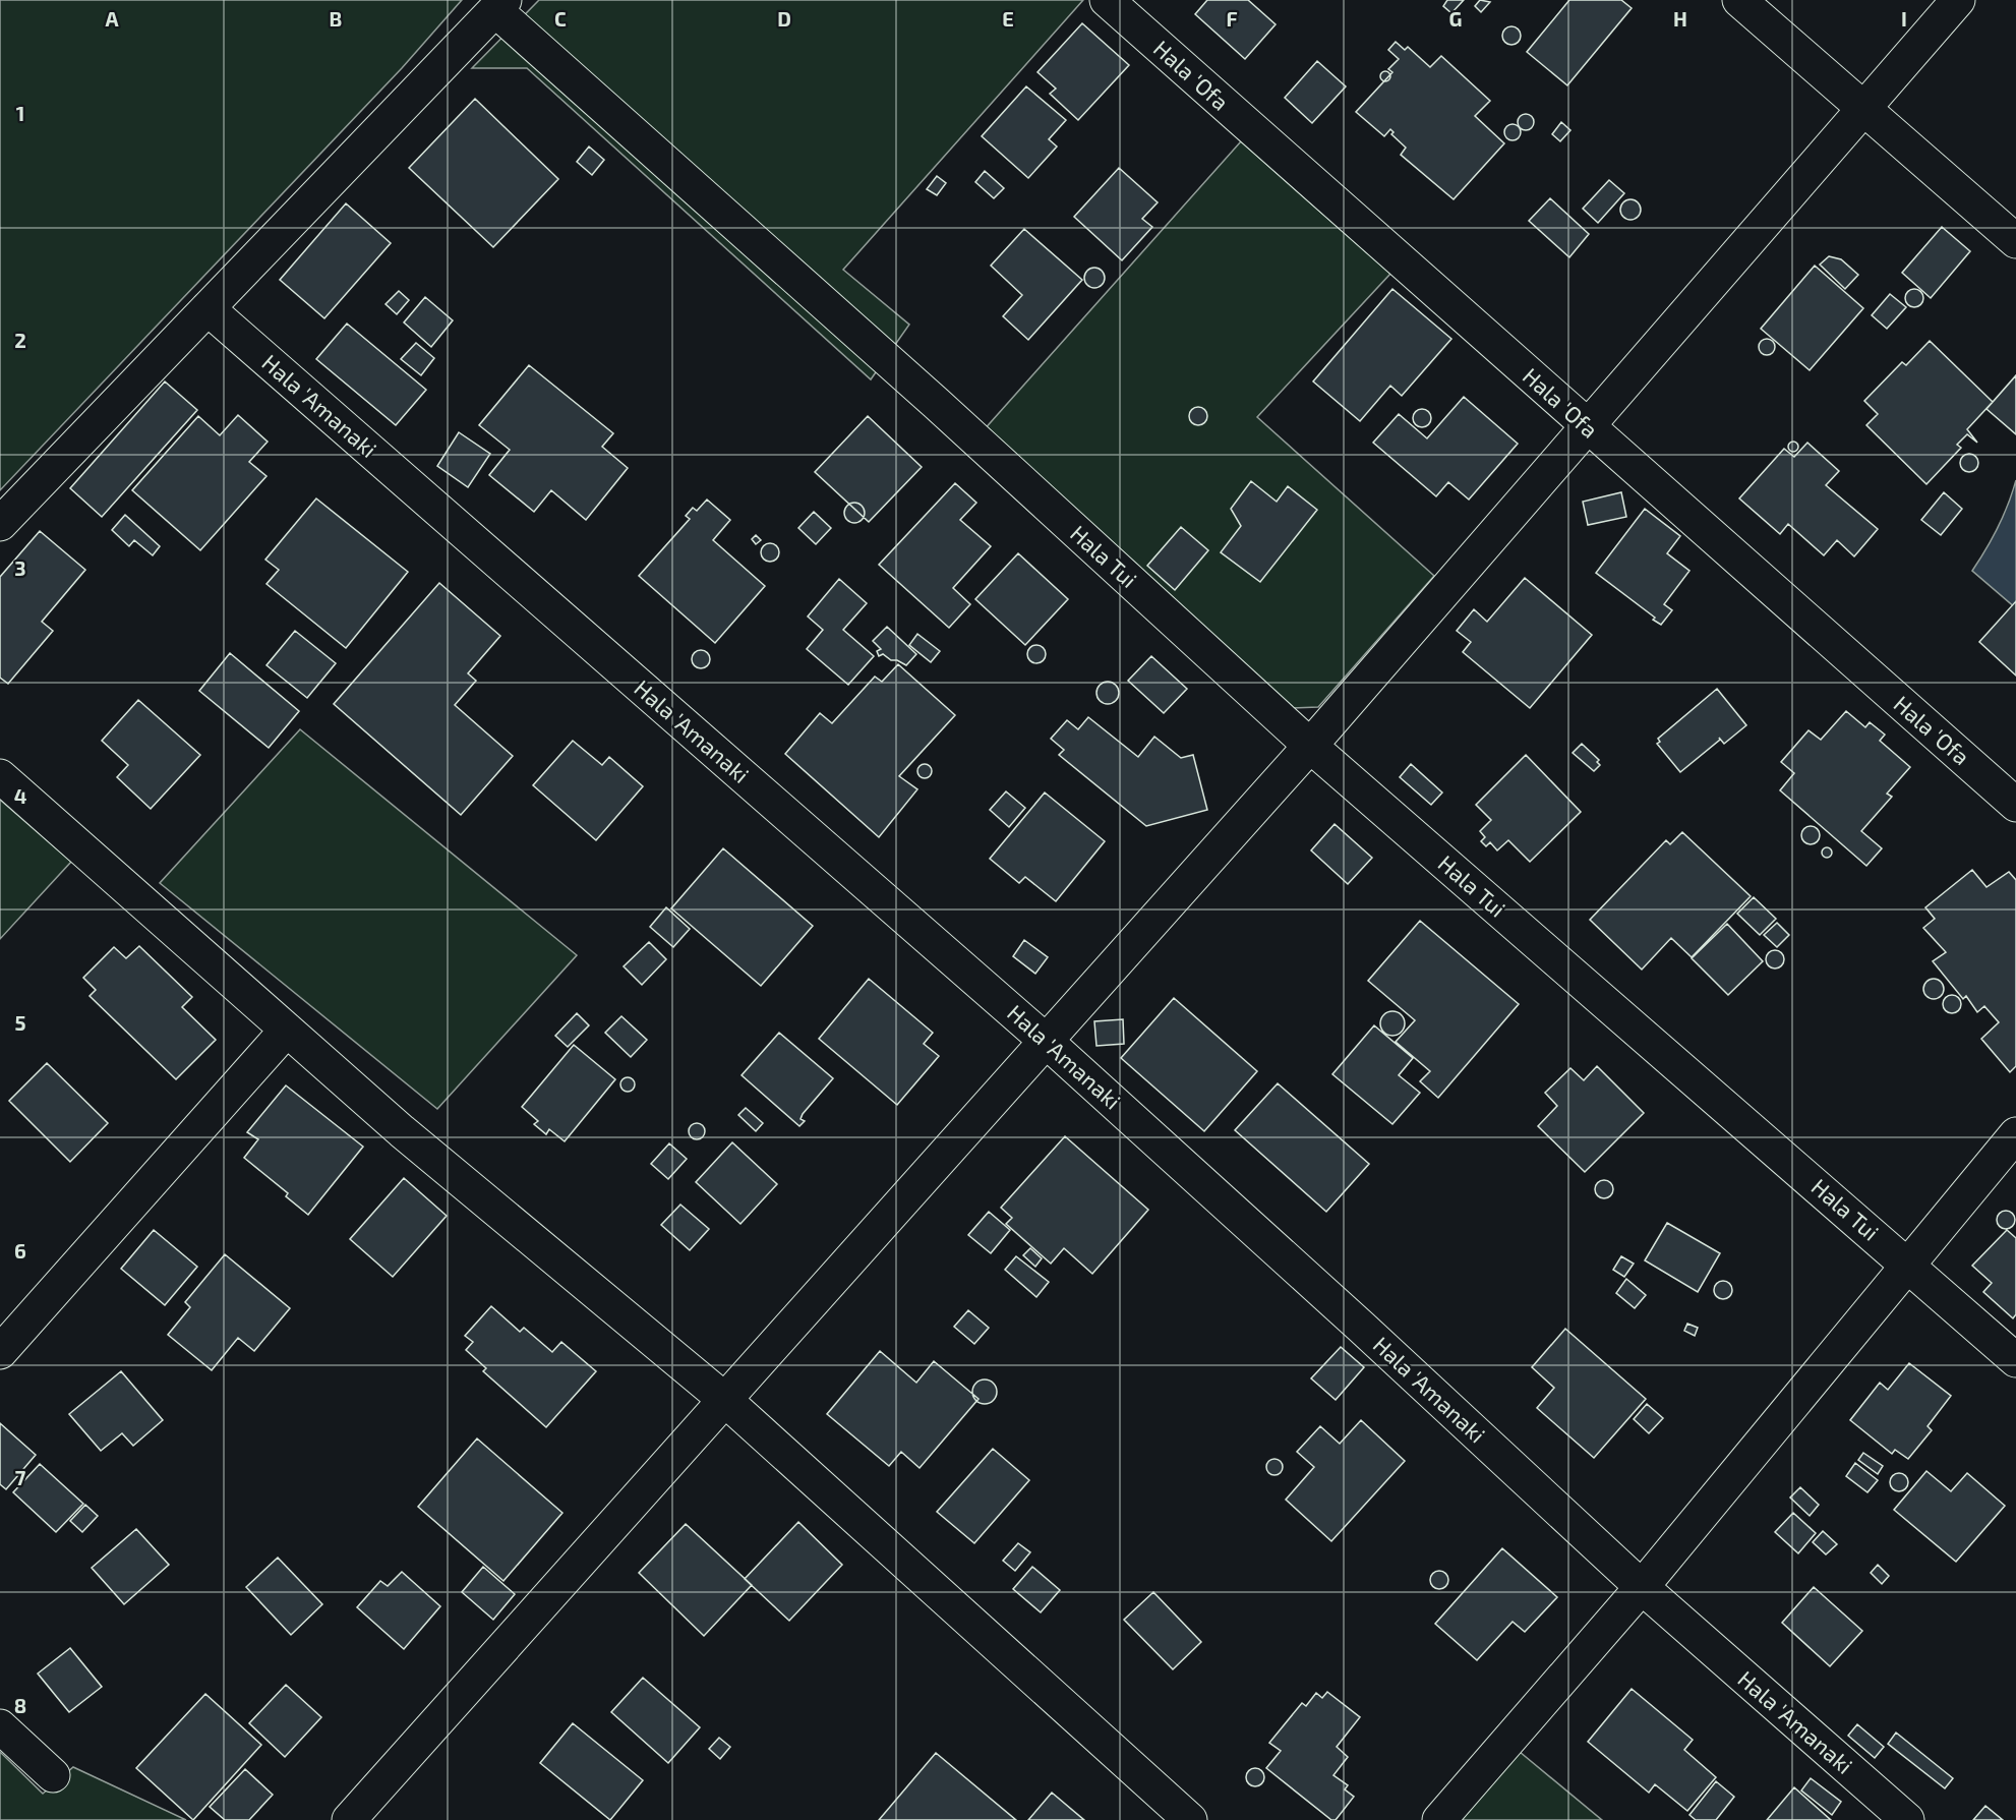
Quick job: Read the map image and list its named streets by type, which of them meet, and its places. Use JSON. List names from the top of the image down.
{
  "streets": {
    "street": ["Hala 'Ofa", "Hala 'Amanaki", "Hala Tui"]
  },
  "grid": {
    "columns": [
      "A",
      "B",
      "C",
      "D",
      "E",
      "F",
      "G",
      "H",
      "I"
    ],
    "rows": [
      "1",
      "2",
      "3",
      "4",
      "5",
      "6",
      "7",
      "8"
    ]
  }
}
